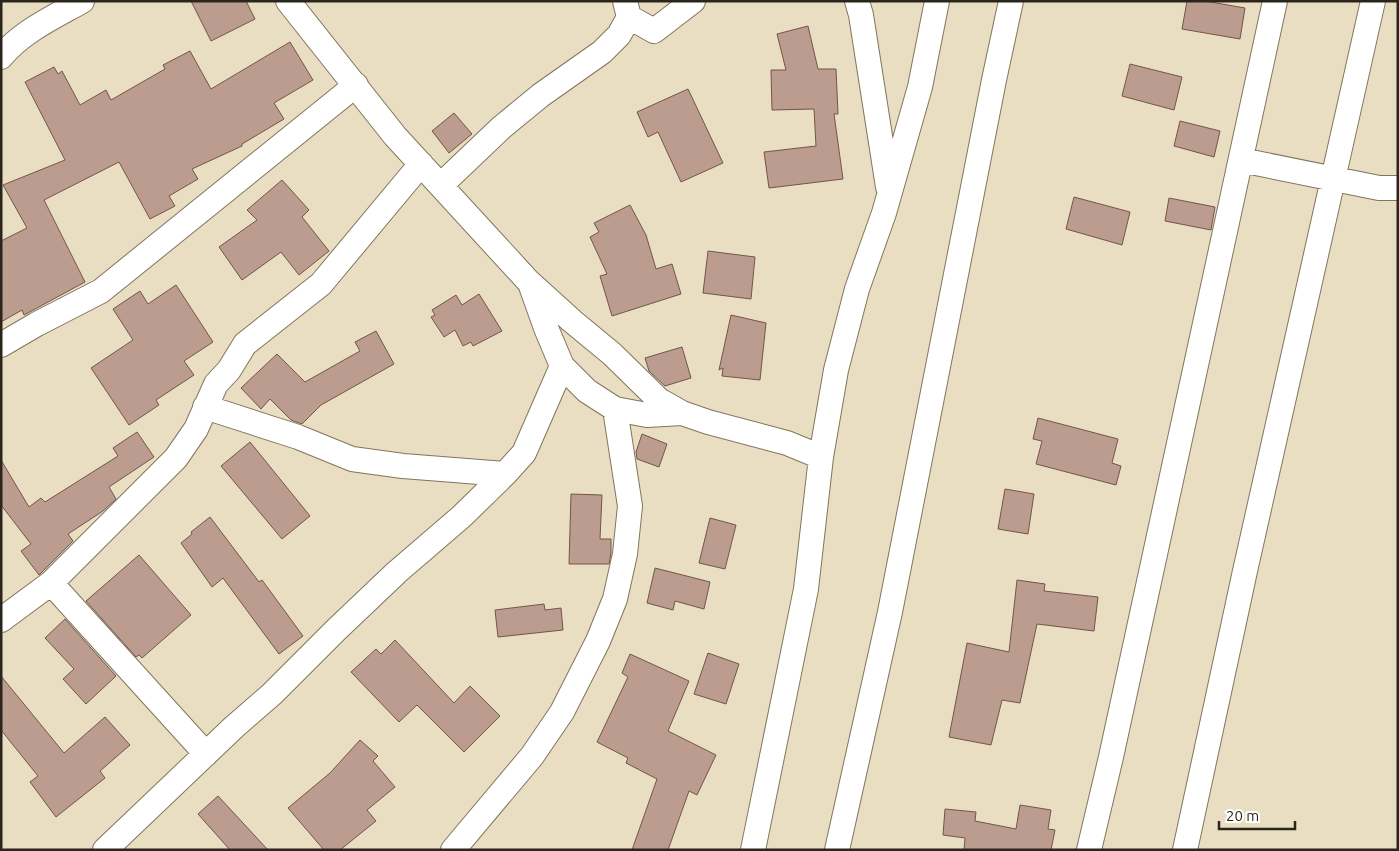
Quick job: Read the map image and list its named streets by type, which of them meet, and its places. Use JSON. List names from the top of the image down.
{
  "scale_bar": "20 m"
}
